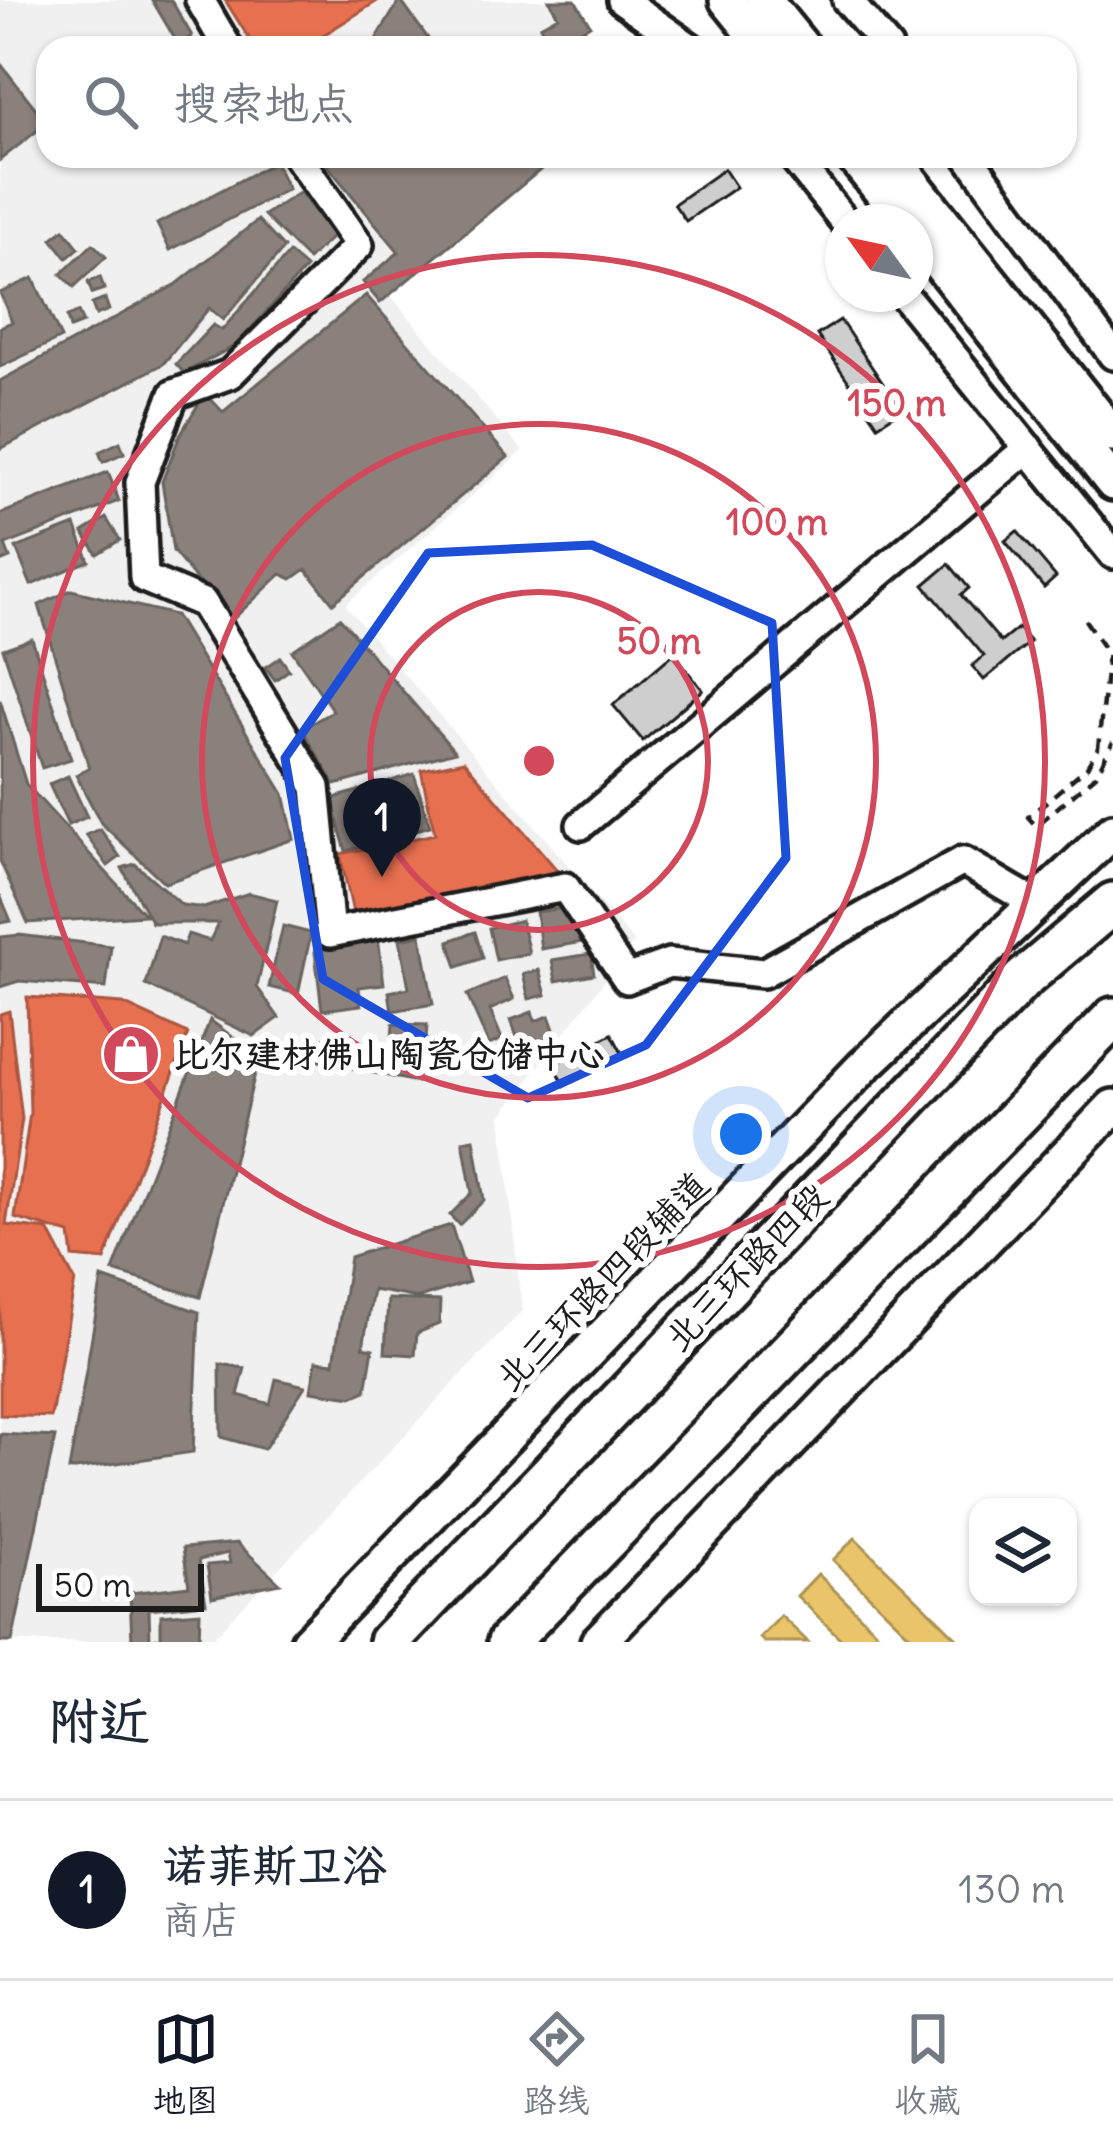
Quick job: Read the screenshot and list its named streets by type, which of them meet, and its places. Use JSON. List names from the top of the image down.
{
  "streets": {
    "highway": ["北三环路四段"],
    "main road": ["北三环路四段辅道"]
  },
  "places": {
    "shop": ["比尔建材佛山陶瓷仓储中心"]
  },
  "scale_bar": "50 m",
  "north": "top left",
  "page": {
    "search": "搜索地点",
    "pins": "1",
    "scale": "50 m",
    "heading": "附近",
    "list": [
      {
        "mark": "1",
        "name": "诺菲斯卫浴",
        "note": "商店",
        "value": "130 m"
      }
    ],
    "nav": ["地图", "路线", "收藏"]
  },
  "rings": ["150 m", "100 m", "50 m"]
}
